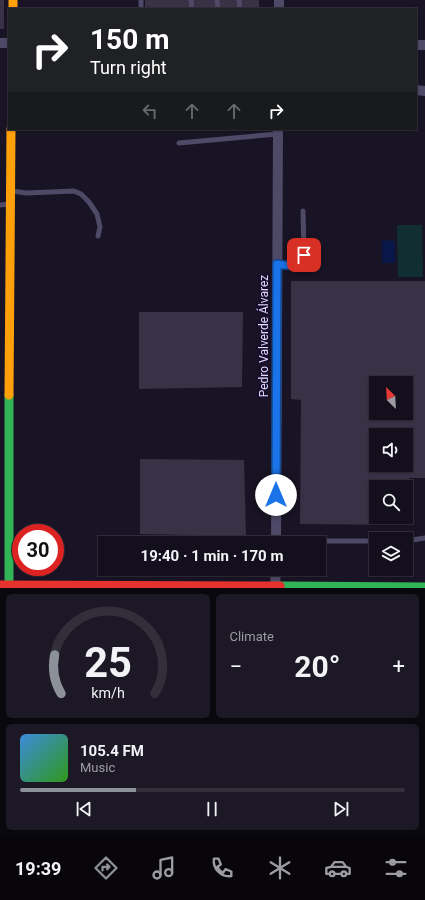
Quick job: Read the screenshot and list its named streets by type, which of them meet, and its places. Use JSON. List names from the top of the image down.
{
  "streets": {
    "street": ["Pedro Valverde Álvarez"]
  },
  "north": "top left",
  "page": {
    "turn": ["150 m", "Turn right"],
    "limit": "30",
    "trip": "19:40 · 1 min · 170 m",
    "tile": "Climate",
    "heat": ["−", "20°", "+"],
    "song": ["105.4 FM", "Music"],
    "tabs": "19:39",
    "gauge": ["25", "km/h"]
  }
}
